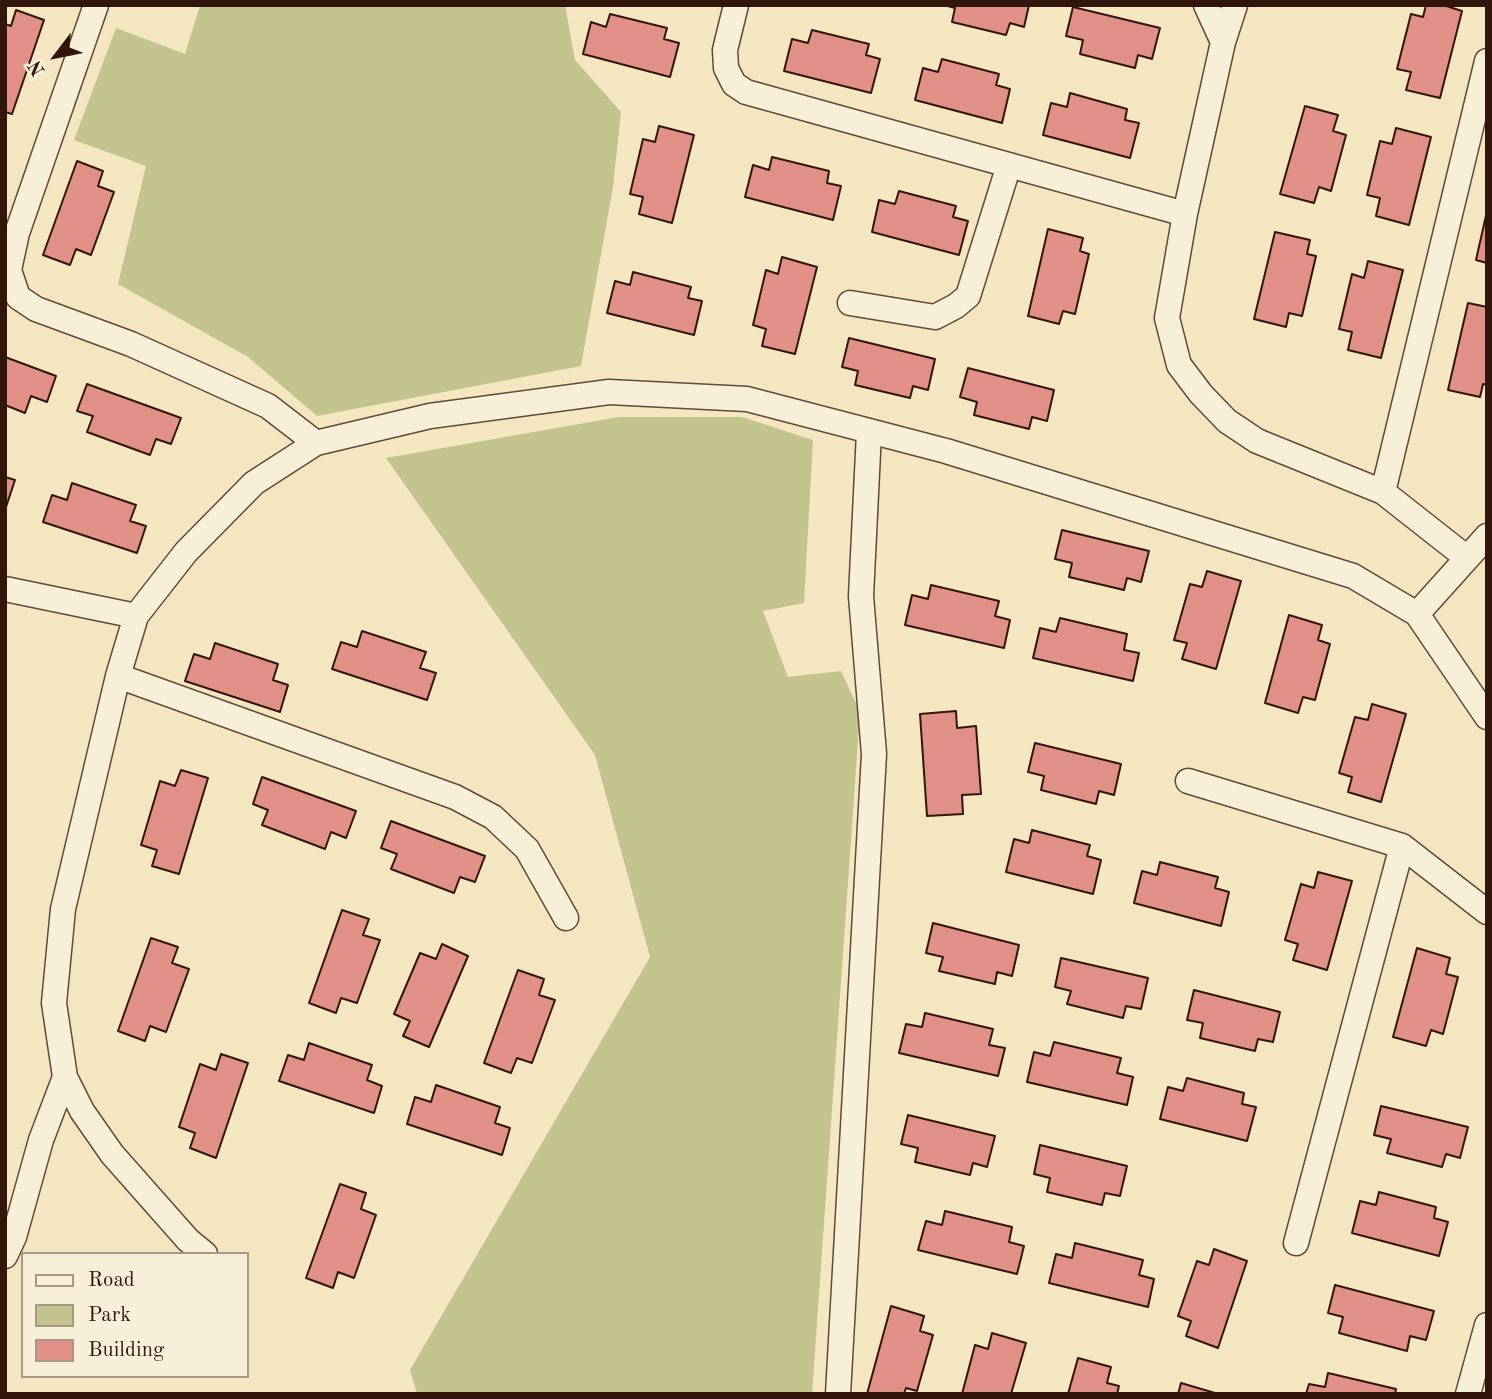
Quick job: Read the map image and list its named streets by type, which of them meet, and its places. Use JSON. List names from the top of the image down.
{
  "legend": ["Road", "Park", "Building"],
  "north": "bottom left"
}
